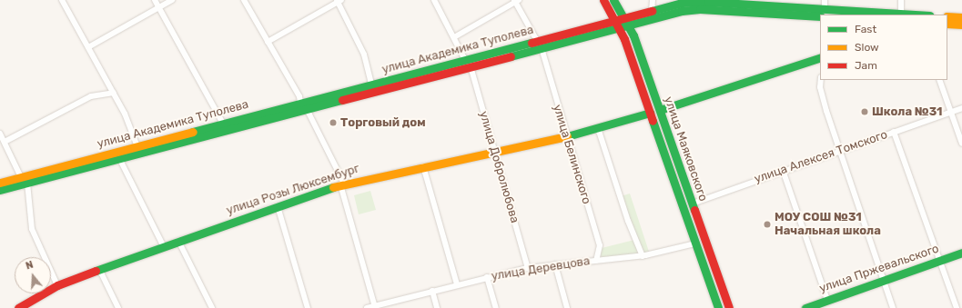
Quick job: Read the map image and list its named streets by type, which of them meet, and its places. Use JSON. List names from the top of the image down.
{
  "streets": {
    "main road": [
      "улица Академика Туполева",
      "улица Маяковского",
      "улица Розы Люксембург",
      "улица Пржевальского"
    ],
    "street": [
      "улица Белинского",
      "улица Алексея Томского",
      "улица Добролюбова",
      "улица Деревцова"
    ]
  },
  "crossings": [
    ["улица Академика Туполева", "улица Маяковского"],
    ["улица Академика Туполева", "улица Белинского"],
    ["улица Академика Туполева", "улица Добролюбова"],
    ["улица Маяковского", "улица Алексея Томского"],
    ["улица Маяковского", "улица Розы Люксембург"],
    ["улица Маяковского", "улица Деревцова"],
    ["улица Белинского", "улица Розы Люксембург"],
    ["улица Белинского", "улица Деревцова"],
    ["улица Добролюбова", "улица Розы Люксембург"],
    ["улица Добролюбова", "улица Деревцова"]
  ],
  "places": ["Школа №31", "Торговый дом", "МОУ СОШ №31 Начальная школа"],
  "legend": ["Fast", "Slow", "Jam"],
  "north": "top"
}
